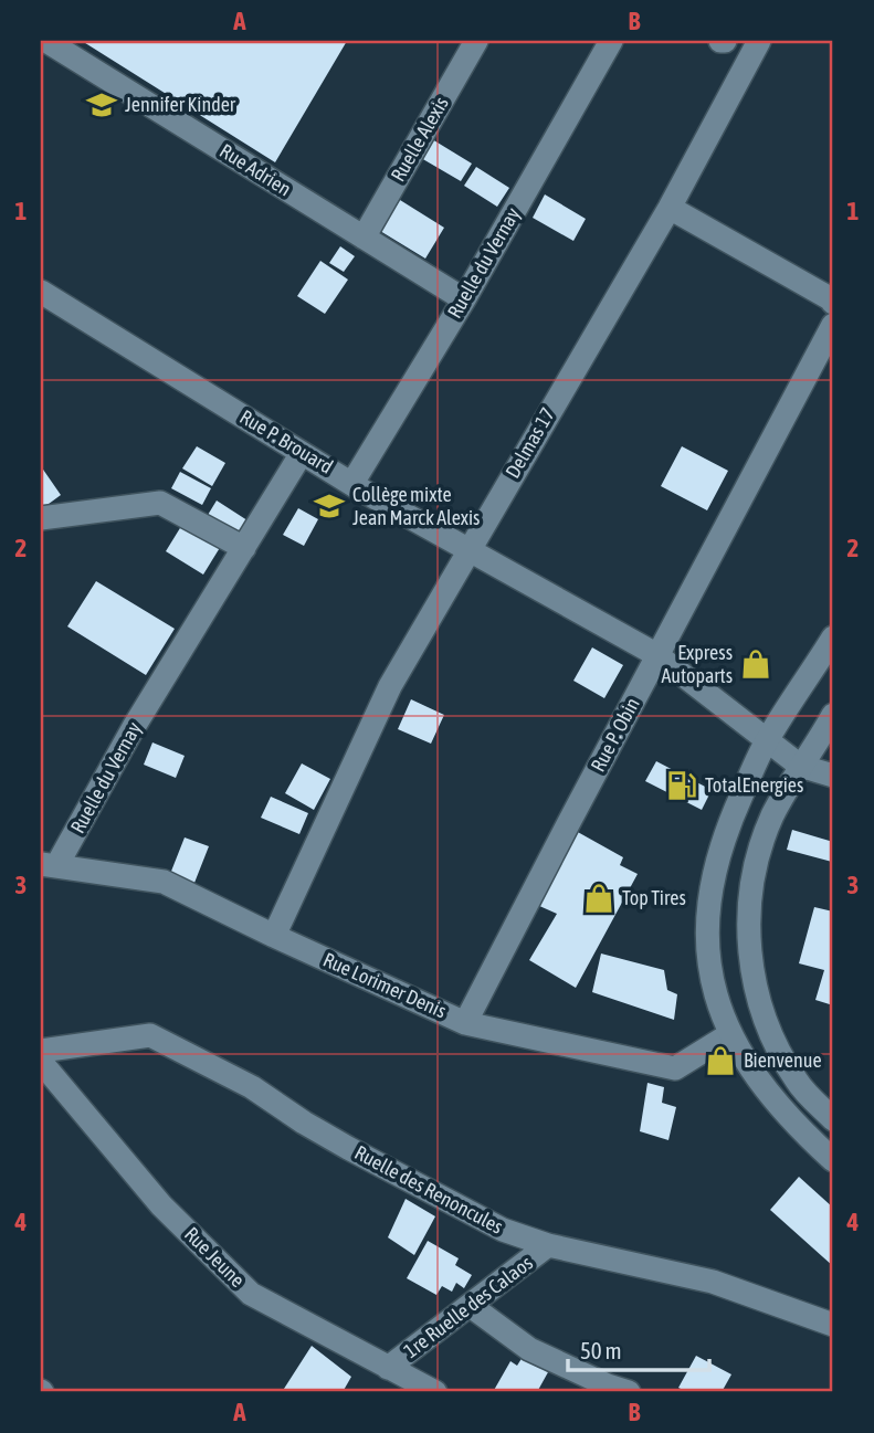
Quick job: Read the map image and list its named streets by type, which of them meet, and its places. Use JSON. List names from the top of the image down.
{
  "streets": {
    "street": [
      "Ruelle Alexis",
      "Rue Adrien",
      "Ruelle du Vernay",
      "Rue P. Brouard",
      "Delmas 17",
      "Rue P. Obin",
      "Rue Lorimer Denis",
      "Ruelle des Renoncules",
      "Rue Jeune",
      "1re Ruelle des Calaos"
    ]
  },
  "crossings": [
    ["Ruelle Alexis", "Rue Adrien"],
    ["Rue Adrien", "Ruelle du Vernay"],
    ["Ruelle du Vernay", "Rue P. Brouard"],
    ["Ruelle du Vernay", "Rue Lorimer Denis"],
    ["Rue P. Brouard", "Delmas 17"],
    ["Rue P. Brouard", "Rue P. Obin"],
    ["Delmas 17", "Rue Lorimer Denis"],
    ["Rue P. Obin", "Rue Lorimer Denis"],
    ["Ruelle des Renoncules", "1re Ruelle des Calaos"],
    ["Rue Jeune", "1re Ruelle des Calaos"]
  ],
  "places": {
    "school or university": ["Jennifer Kinder", "Collège mixte Jean Marck Alexis"],
    "shop": ["Express Autoparts", "Top Tires", "Bienvenue"],
    "fuel station": ["TotalEnergies"]
  },
  "scale_bar": "50 m",
  "grid": {
    "columns": ["A", "B"],
    "rows": [
      "1",
      "2",
      "3",
      "4"
    ]
  }
}
